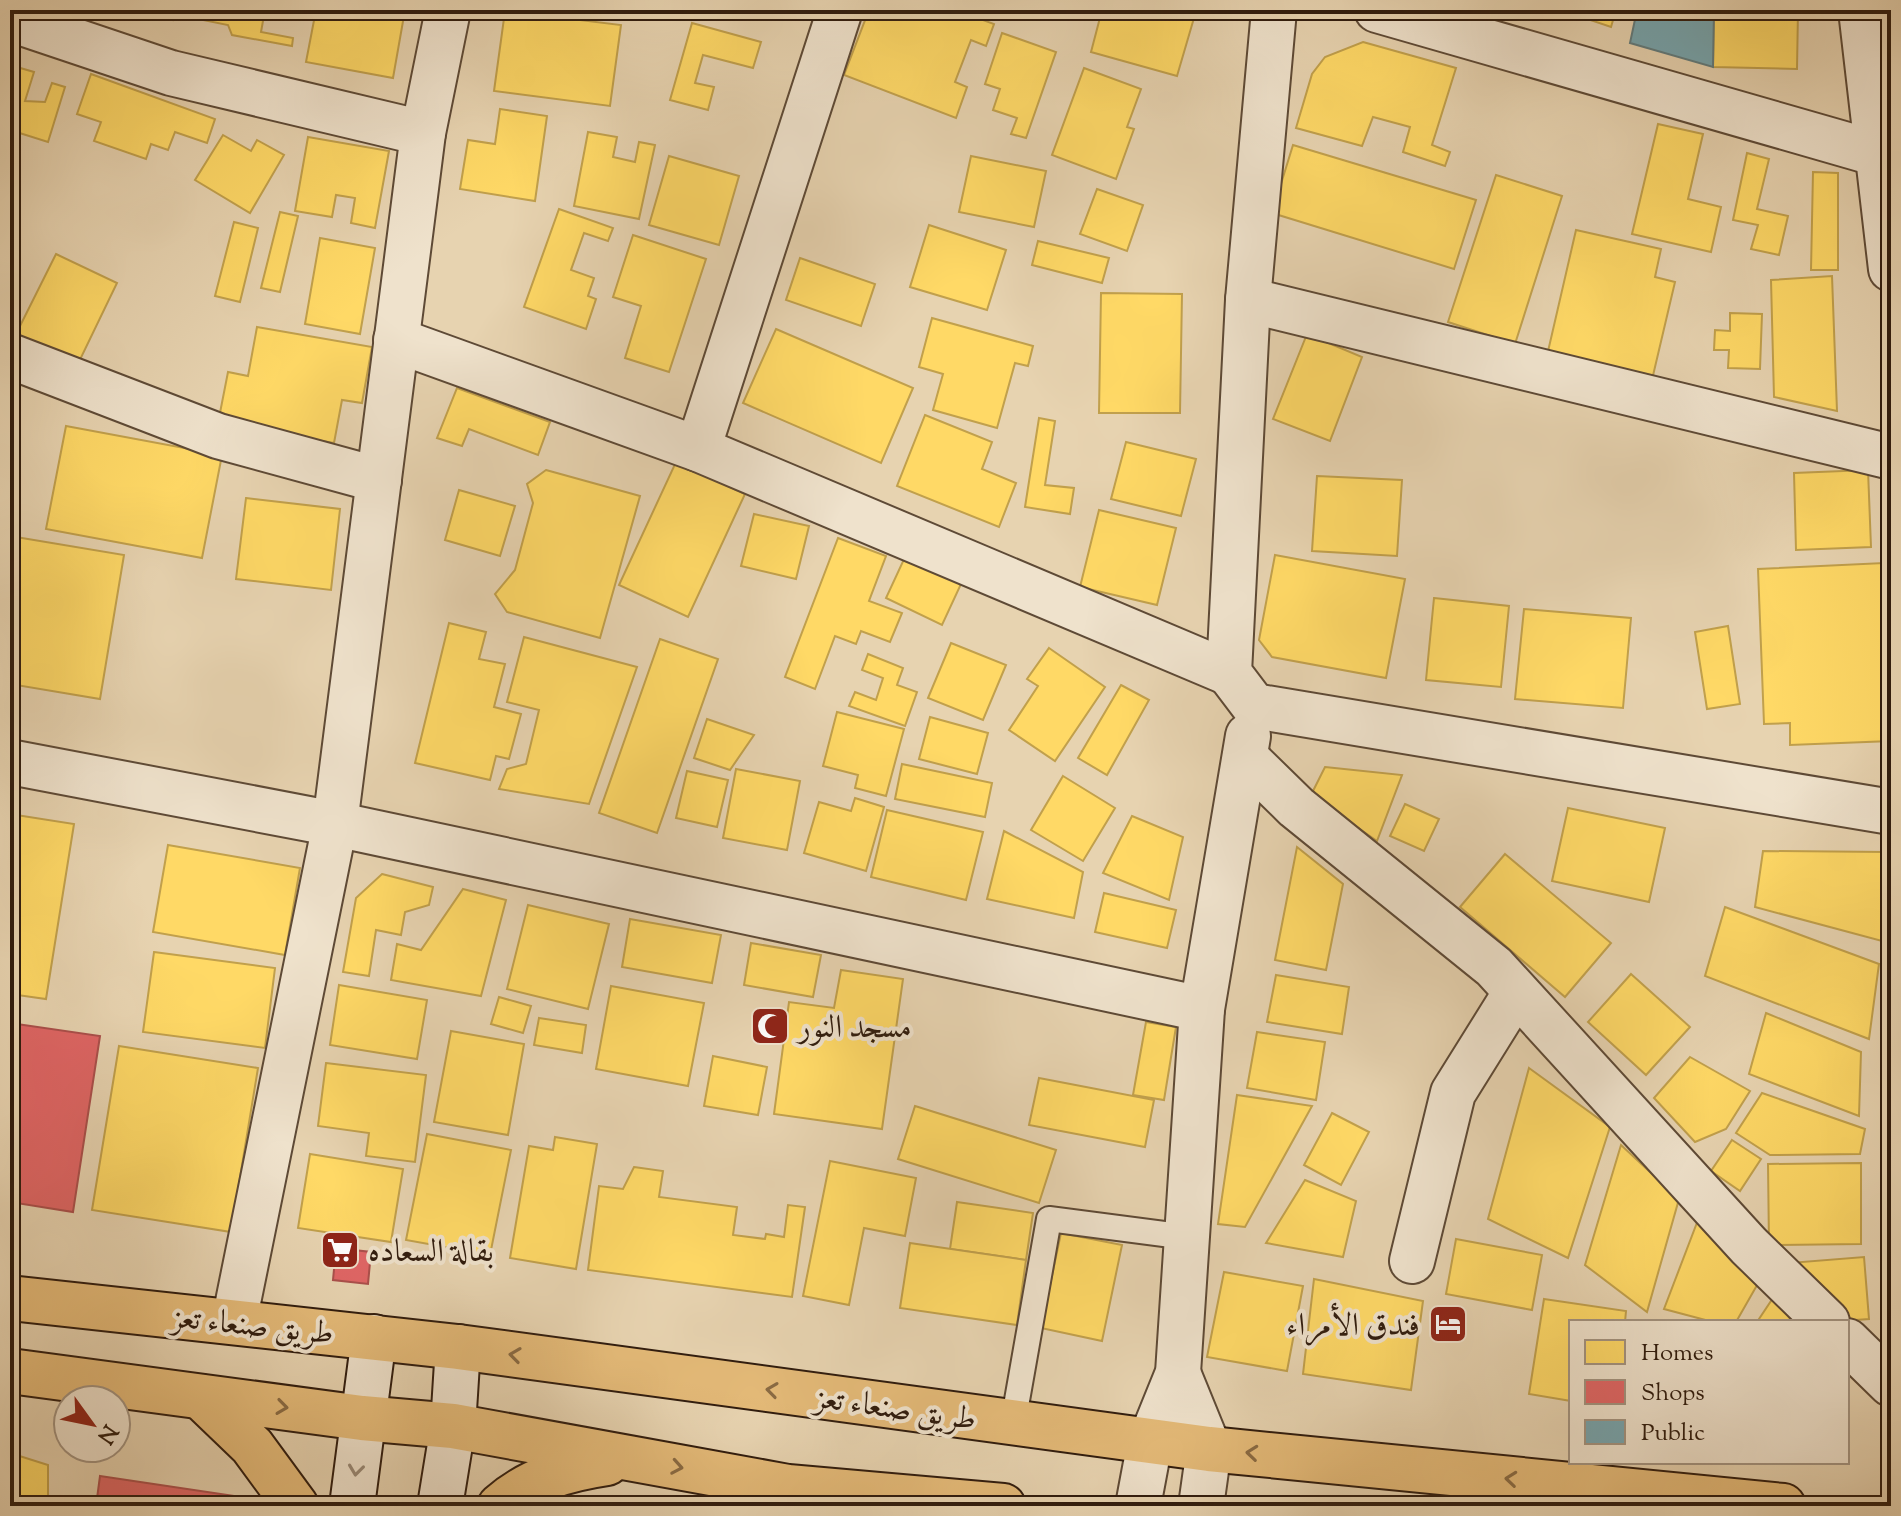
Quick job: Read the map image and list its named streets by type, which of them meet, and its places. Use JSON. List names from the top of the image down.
{
  "streets": {
    "highway": ["طريق صنعاء تعز"]
  },
  "places": {
    "mosque": ["مسجد النور"],
    "supermarket": ["بقالة السعاده"],
    "hotel": ["فندق الأمراء"]
  },
  "legend": ["Homes", "Shops", "Public"],
  "north": "bottom right"
}
